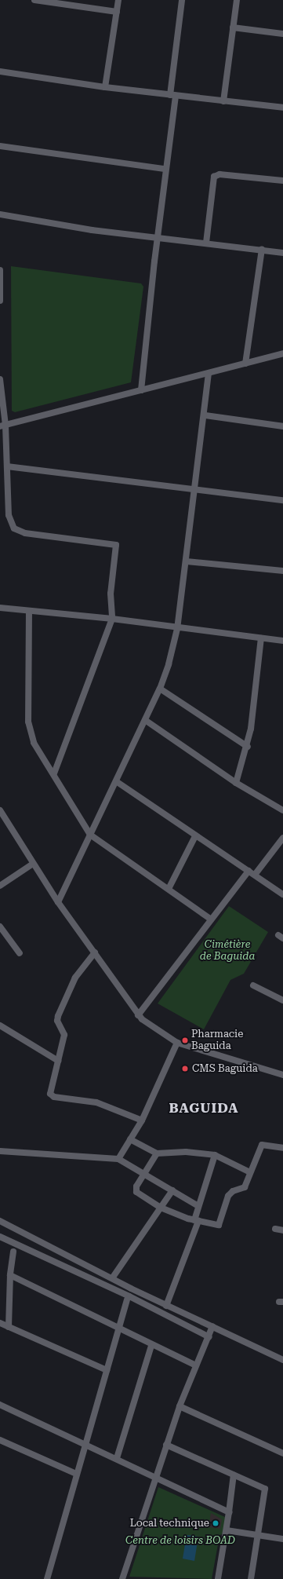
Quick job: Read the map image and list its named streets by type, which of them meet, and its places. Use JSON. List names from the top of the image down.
{
  "districts": ["BAGUIDA"],
  "parks": ["Cimétière de Baguida", "Centre de loisirs BOAD"],
  "places": ["Pharmacie Baguida", "CMS Baguida", "Local technique"]
}
